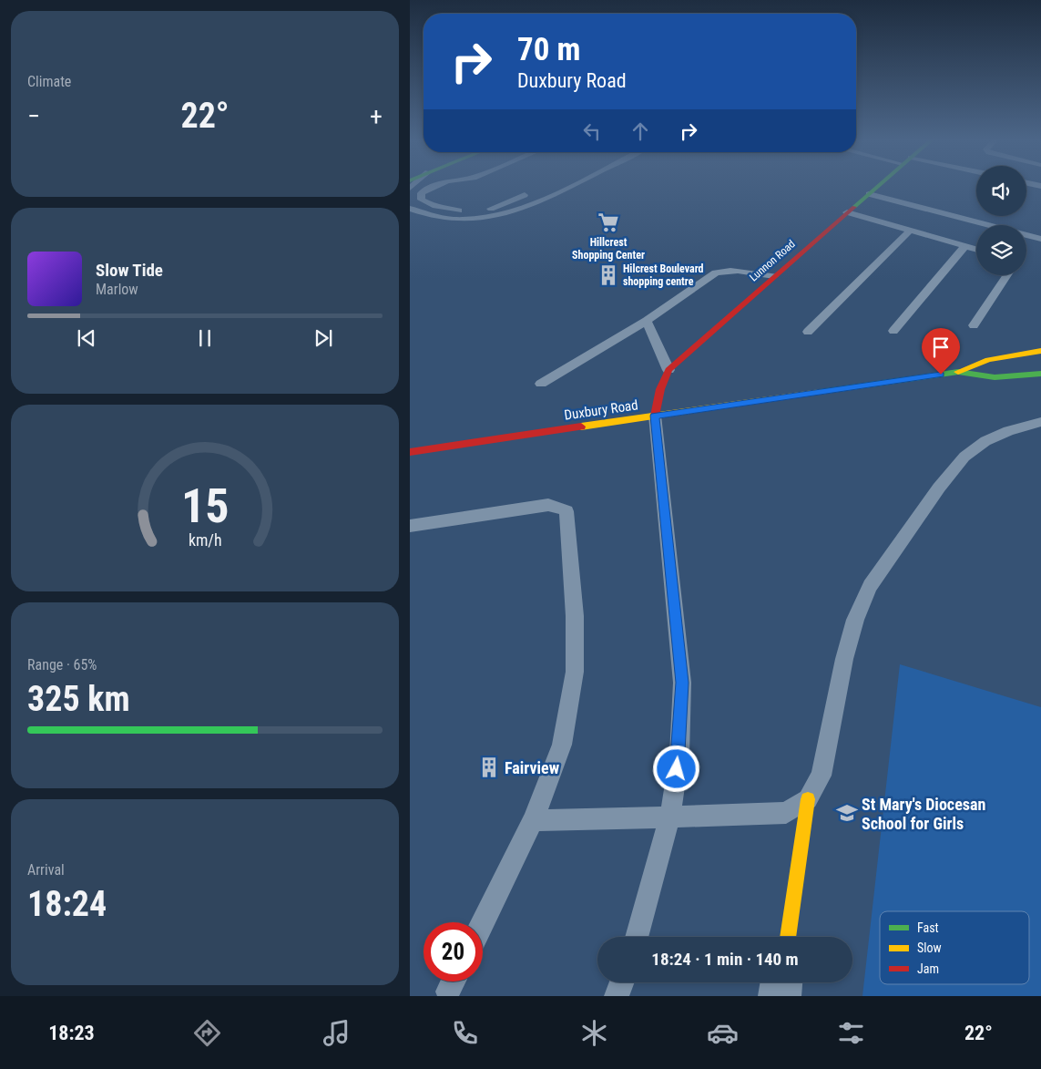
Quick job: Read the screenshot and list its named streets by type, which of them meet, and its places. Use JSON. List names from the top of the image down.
{
  "streets": {
    "main road": ["Lunnon Road", "Duxbury Road"]
  },
  "crossings": [
    ["Lunnon Road", "Duxbury Road"]
  ],
  "places": {
    "supermarket": ["Hillcrest Shopping Center"],
    "building": ["Hilcrest Boulevard shopping centre", "Fairview"],
    "school or university": ["St Mary's Diocesan School for Girls"]
  },
  "legend": ["Fast", "Slow", "Jam"],
  "page": {
    "tile": [
      "Climate",
      ["Range · 65%", "325 km"],
      ["Arrival", "18:24"]
    ],
    "turn": ["70 m", "Duxbury Road"],
    "heat": ["−", "22°", "+"],
    "song": ["Slow Tide", "Marlow"],
    "limit": "20",
    "trip": "18:24 · 1 min · 140 m",
    "tabs": ["18:23", "22°"],
    "gauge": ["15", "km/h"]
  }
}
